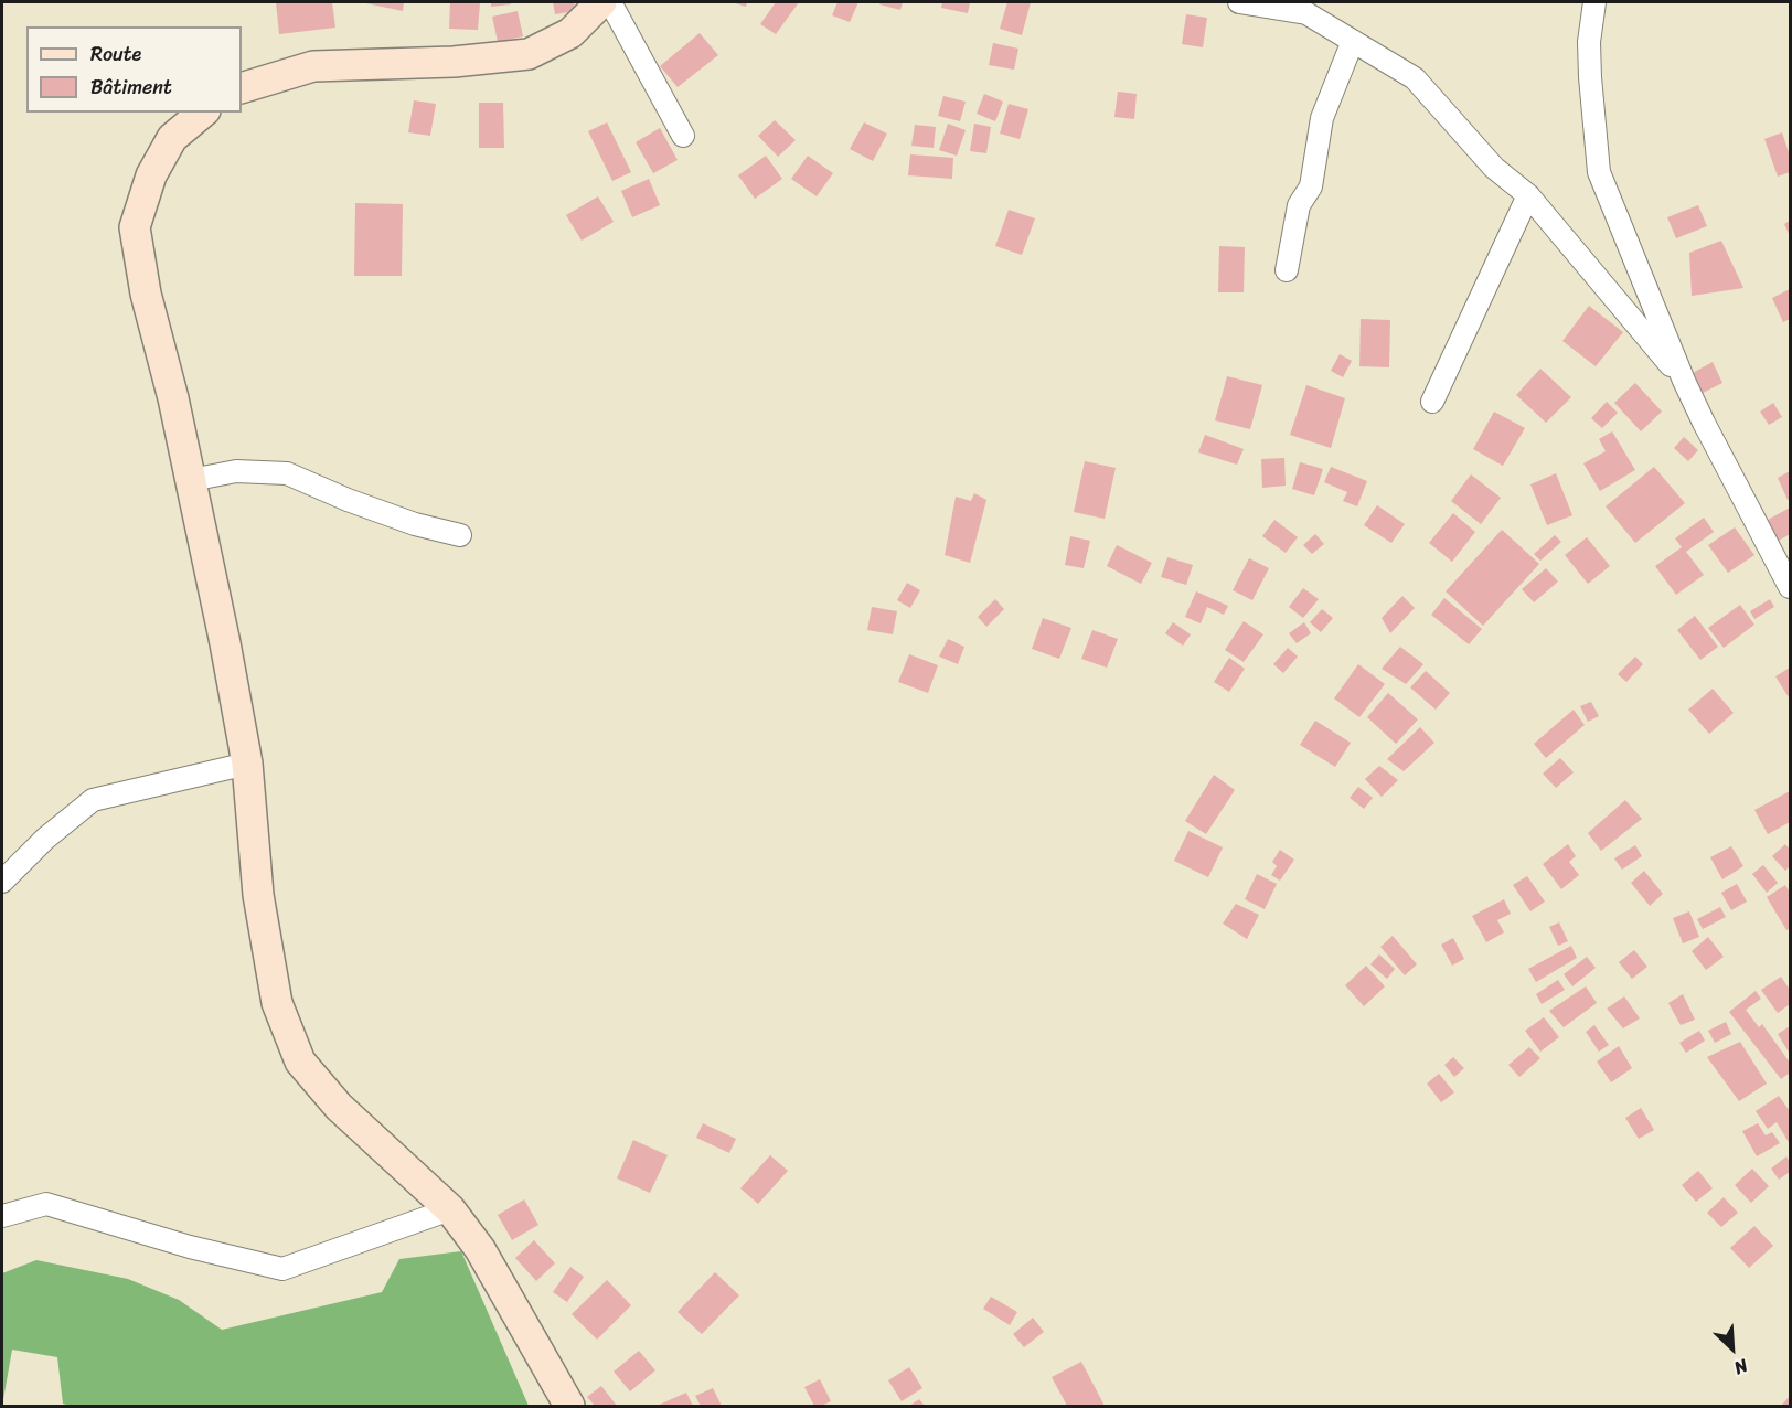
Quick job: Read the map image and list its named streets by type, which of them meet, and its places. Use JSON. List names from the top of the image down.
{
  "legend": ["Route", "Bâtiment"],
  "north": "bottom right"
}
